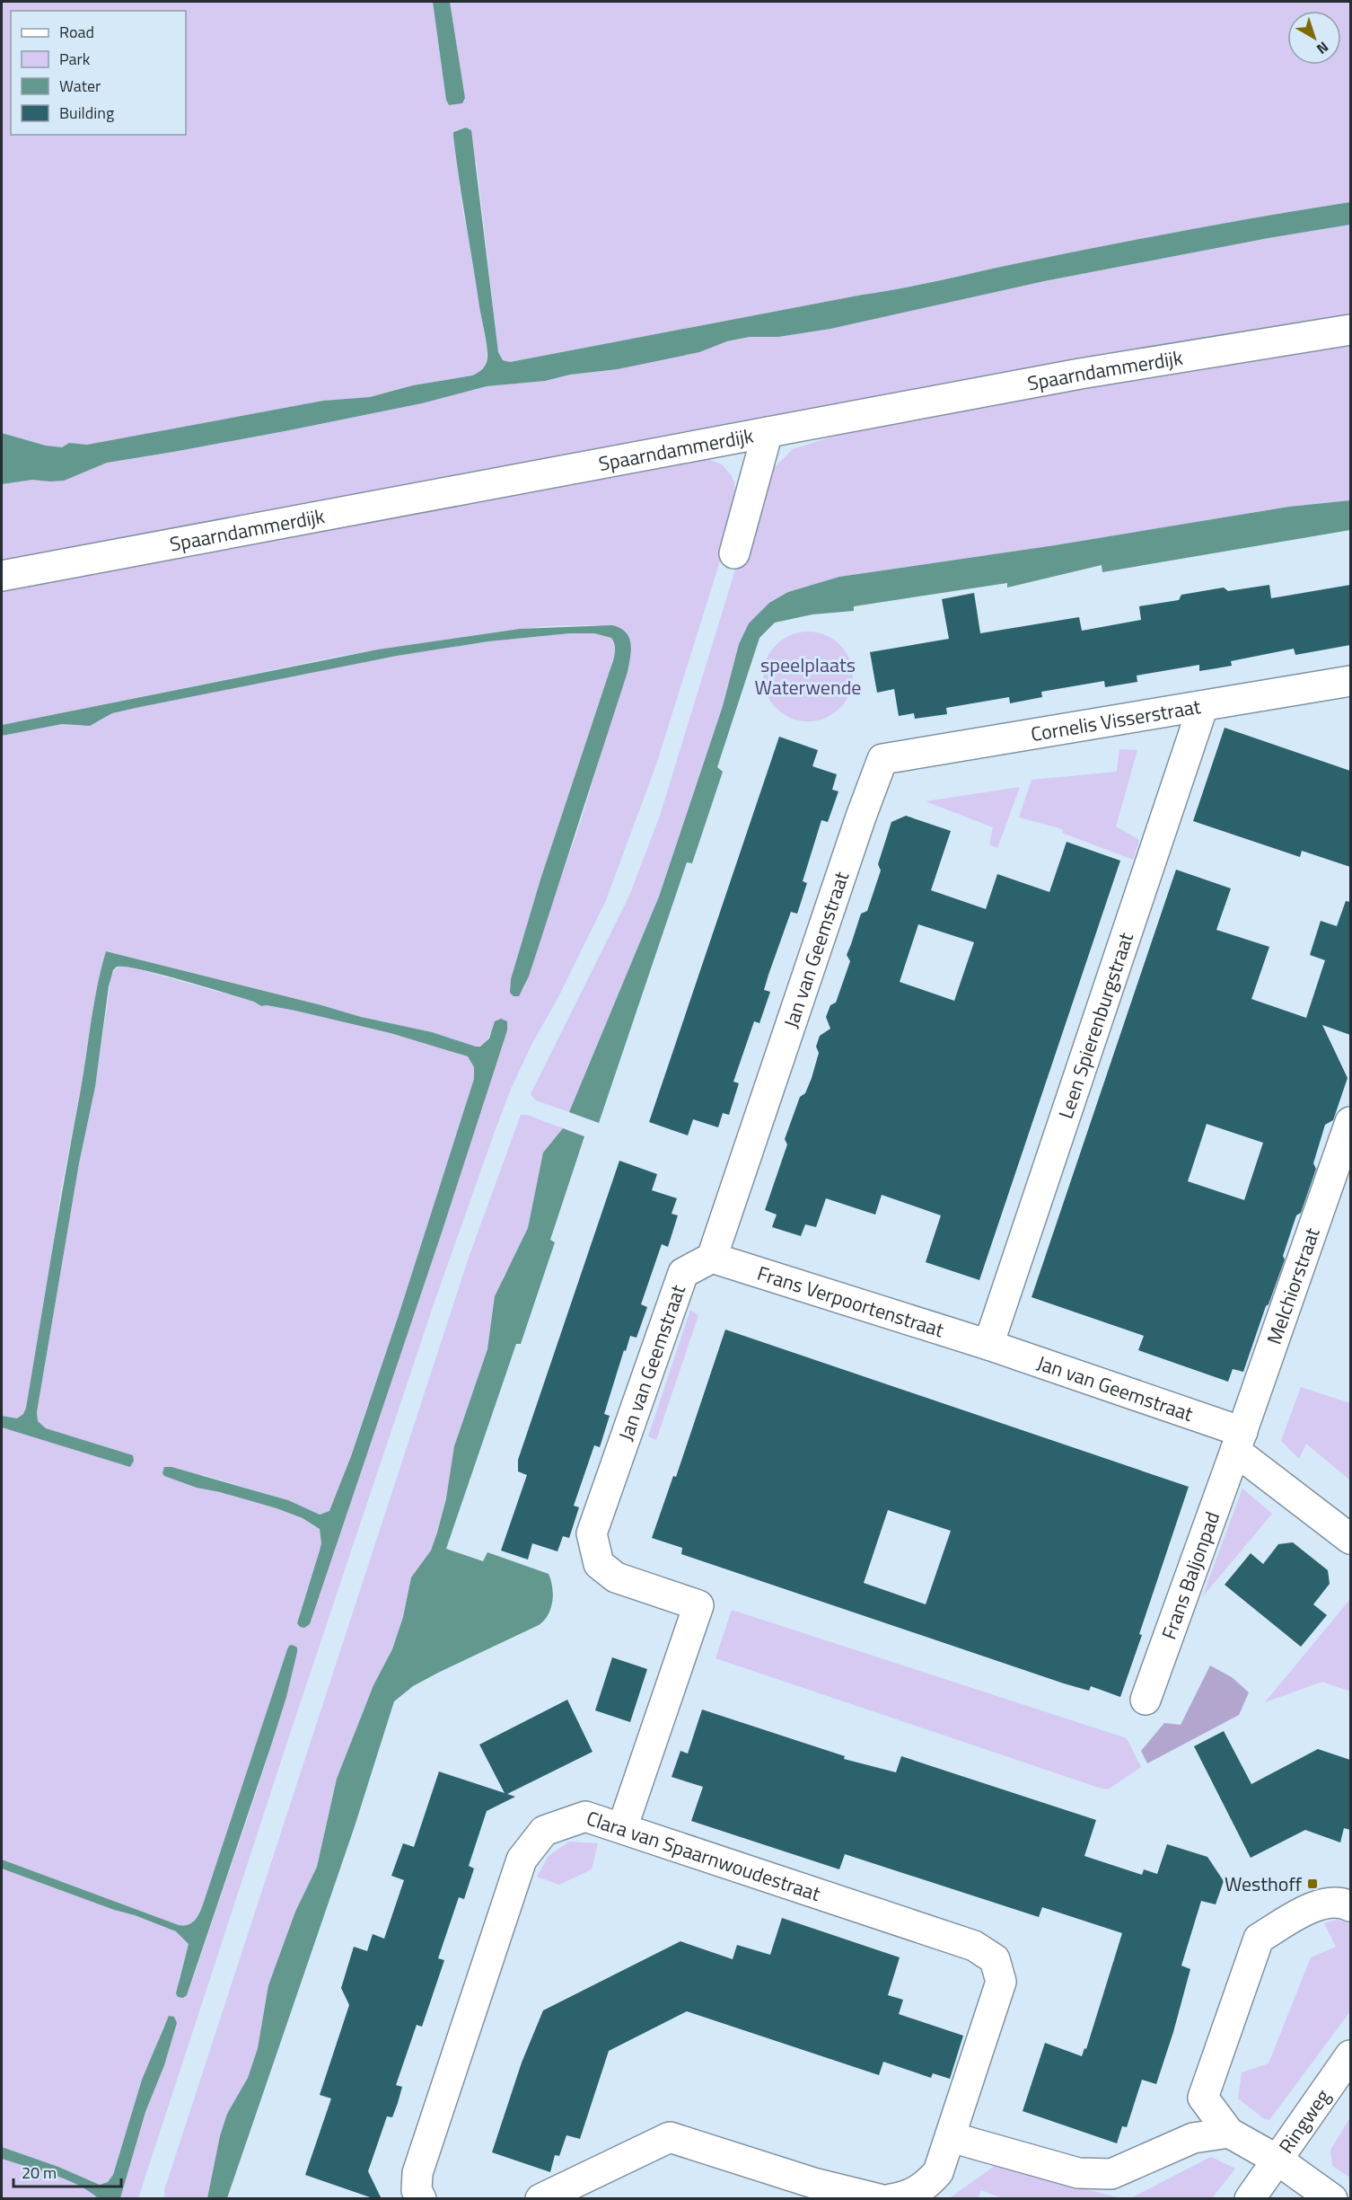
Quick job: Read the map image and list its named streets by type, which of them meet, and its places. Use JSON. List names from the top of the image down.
{
  "streets": {
    "street": [
      "Spaarndammerdijk",
      "Cornelis Visserstraat",
      "Jan van Geemstraat",
      "Leen Spierenburgstraat",
      "Melchiorstraat",
      "Frans Verpoortenstraat",
      "Frans Baljonpad",
      "Clara van Spaarnwoudestraat",
      "Ringweg"
    ]
  },
  "crossings": [
    ["Cornelis Visserstraat", "Jan van Geemstraat"],
    ["Cornelis Visserstraat", "Leen Spierenburgstraat"],
    ["Jan van Geemstraat", "Leen Spierenburgstraat"],
    ["Jan van Geemstraat", "Melchiorstraat"],
    ["Jan van Geemstraat", "Frans Verpoortenstraat"],
    ["Jan van Geemstraat", "Frans Baljonpad"],
    ["Jan van Geemstraat", "Clara van Spaarnwoudestraat"],
    ["Leen Spierenburgstraat", "Frans Verpoortenstraat"],
    ["Melchiorstraat", "Frans Baljonpad"]
  ],
  "parks": ["speelplaats Waterwende"],
  "places": {
    "transit": ["Westhoff"]
  },
  "legend": [
    "Road",
    "Park",
    "Water",
    "Building"
  ],
  "scale_bar": "20 m",
  "north": "bottom right"
}
